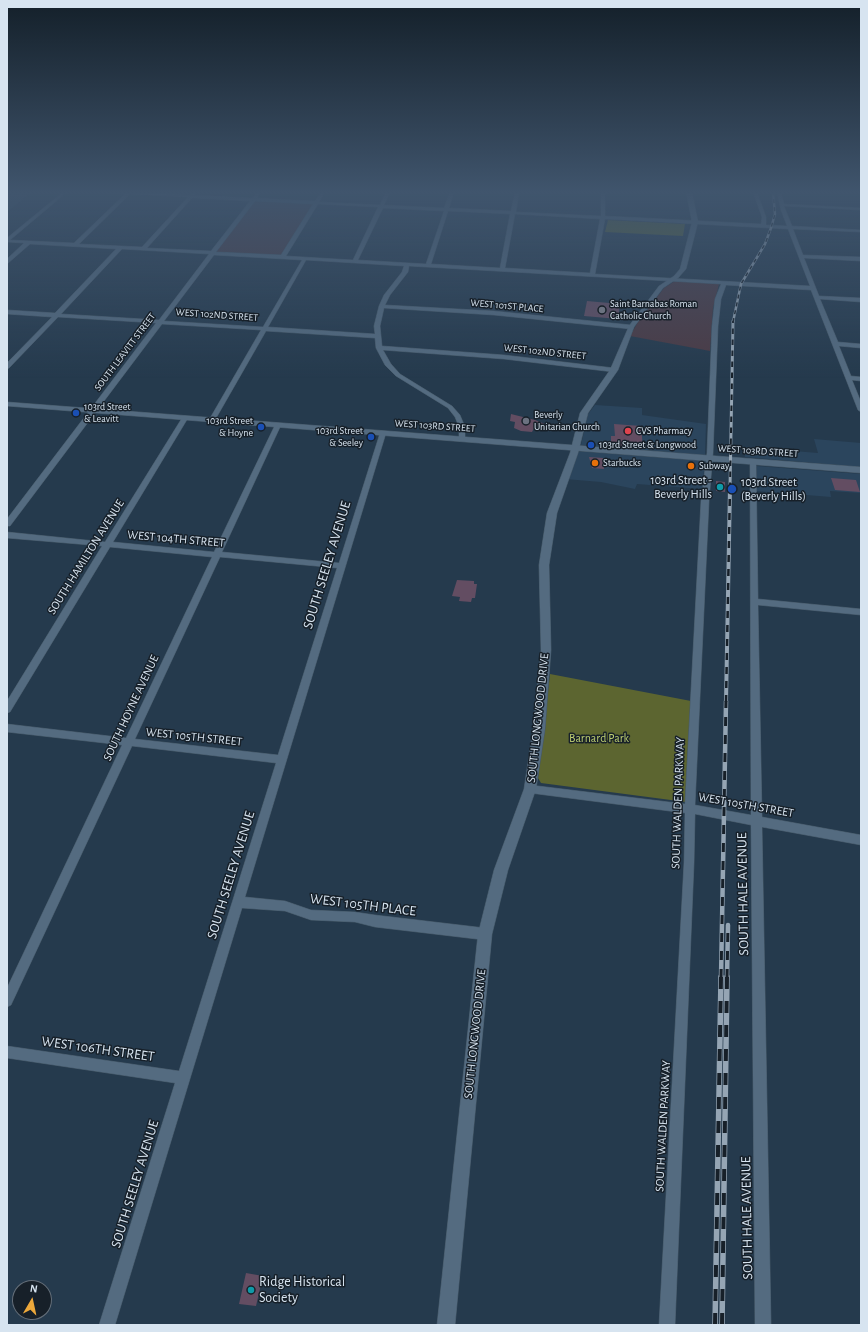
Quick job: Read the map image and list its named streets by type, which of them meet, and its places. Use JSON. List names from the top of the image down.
{
  "streets": {
    "street": [
      "WEST 101ST PLACE",
      "WEST 102ND STREET",
      "SOUTH LEAVITT STREET",
      "WEST 103RD STREET",
      "WEST 104TH STREET",
      "SOUTH HAMILTON AVENUE",
      "SOUTH SEELEY AVENUE",
      "SOUTH HOYNE AVENUE",
      "SOUTH LONGWOOD DRIVE",
      "WEST 105TH STREET",
      "SOUTH WALDEN PARKWAY",
      "SOUTH HALE AVENUE",
      "WEST 105TH PLACE",
      "WEST 106TH STREET"
    ]
  },
  "crossings": [
    ["WEST 101ST PLACE", "SOUTH LONGWOOD DRIVE"],
    ["WEST 102ND STREET", "SOUTH LEAVITT STREET"],
    ["WEST 102ND STREET", "SOUTH LONGWOOD DRIVE"],
    ["SOUTH LEAVITT STREET", "WEST 103RD STREET"],
    ["WEST 103RD STREET", "SOUTH HAMILTON AVENUE"],
    ["WEST 103RD STREET", "SOUTH SEELEY AVENUE"],
    ["WEST 103RD STREET", "SOUTH HOYNE AVENUE"],
    ["WEST 103RD STREET", "SOUTH LONGWOOD DRIVE"],
    ["WEST 103RD STREET", "SOUTH WALDEN PARKWAY"],
    ["WEST 103RD STREET", "SOUTH HALE AVENUE"],
    ["WEST 104TH STREET", "SOUTH HAMILTON AVENUE"],
    ["WEST 104TH STREET", "SOUTH SEELEY AVENUE"],
    ["WEST 104TH STREET", "SOUTH HOYNE AVENUE"],
    ["SOUTH SEELEY AVENUE", "WEST 105TH STREET"],
    ["SOUTH SEELEY AVENUE", "WEST 105TH PLACE"],
    ["SOUTH SEELEY AVENUE", "WEST 106TH STREET"],
    ["SOUTH HOYNE AVENUE", "WEST 105TH STREET"],
    ["SOUTH LONGWOOD DRIVE", "WEST 105TH STREET"],
    ["SOUTH LONGWOOD DRIVE", "WEST 105TH PLACE"],
    ["WEST 105TH STREET", "SOUTH WALDEN PARKWAY"],
    ["WEST 105TH STREET", "SOUTH HALE AVENUE"]
  ],
  "parks": ["Barnard Park"],
  "places": [
    "Saint Barnabas Roman Catholic Church",
    "103rd Street & Leavitt",
    "Beverly Unitarian Church",
    "103rd Street & Hoyne",
    "CVS Pharmacy",
    "103rd Street & Seeley",
    "103rd Street & Longwood",
    "Starbucks",
    "Subway",
    "103rd Street - Beverly Hills",
    "103rd Street (Beverly Hills)",
    "Ridge Historical Society"
  ],
  "north": "top"
}
